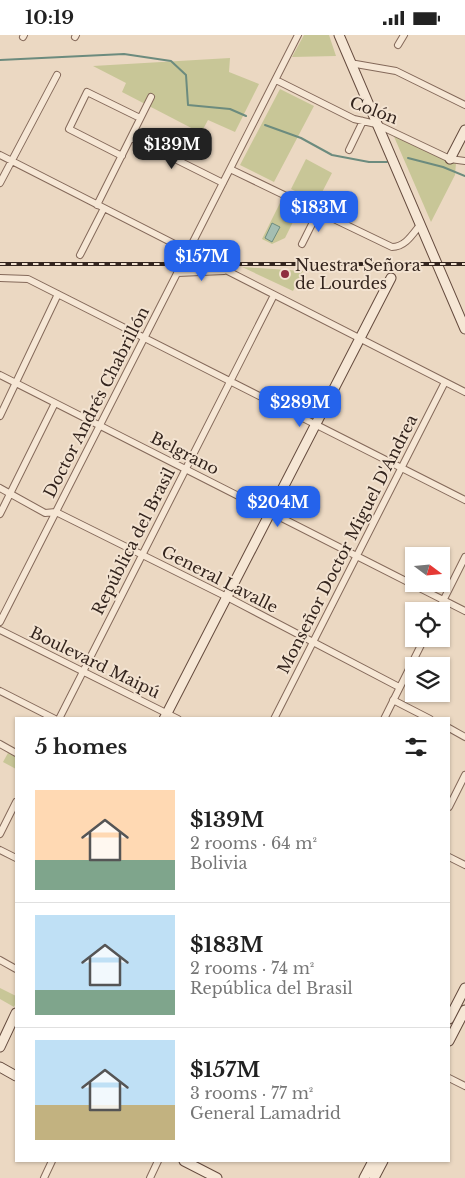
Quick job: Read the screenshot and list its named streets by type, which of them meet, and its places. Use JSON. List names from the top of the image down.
{
  "streets": {
    "street": [
      "Colón",
      "Doctor Andrés Chabrillón",
      "Belgrano",
      "República del Brasil",
      "Monseñor Doctor Miguel D'Andrea",
      "General Lavalle",
      "Boulevard Maipú"
    ]
  },
  "crossings": [
    ["Colón", "Doctor Andrés Chabrillón"],
    ["Doctor Andrés Chabrillón", "Belgrano"],
    ["Doctor Andrés Chabrillón", "General Lavalle"],
    ["Belgrano", "República del Brasil"],
    ["Belgrano", "Monseñor Doctor Miguel D'Andrea"],
    ["República del Brasil", "General Lavalle"],
    ["República del Brasil", "Boulevard Maipú"],
    ["Monseñor Doctor Miguel D'Andrea", "General Lavalle"]
  ],
  "places": ["Nuestra Señora de Lourdes"],
  "north": "right",
  "page": {
    "status": "10:19",
    "price": [
      "$139M",
      "$183M",
      "$157M",
      "$289M",
      "$204M"
    ],
    "heading": "5 homes",
    "list": [
      {
        "name": "$139M",
        "note": "2 rooms · 64 m² · Bolivia"
      },
      {
        "name": "$183M",
        "note": "2 rooms · 74 m² · República del Brasil"
      },
      {
        "name": "$157M",
        "note": "3 rooms · 77 m² · General Lamadrid"
      }
    ]
  }
}
